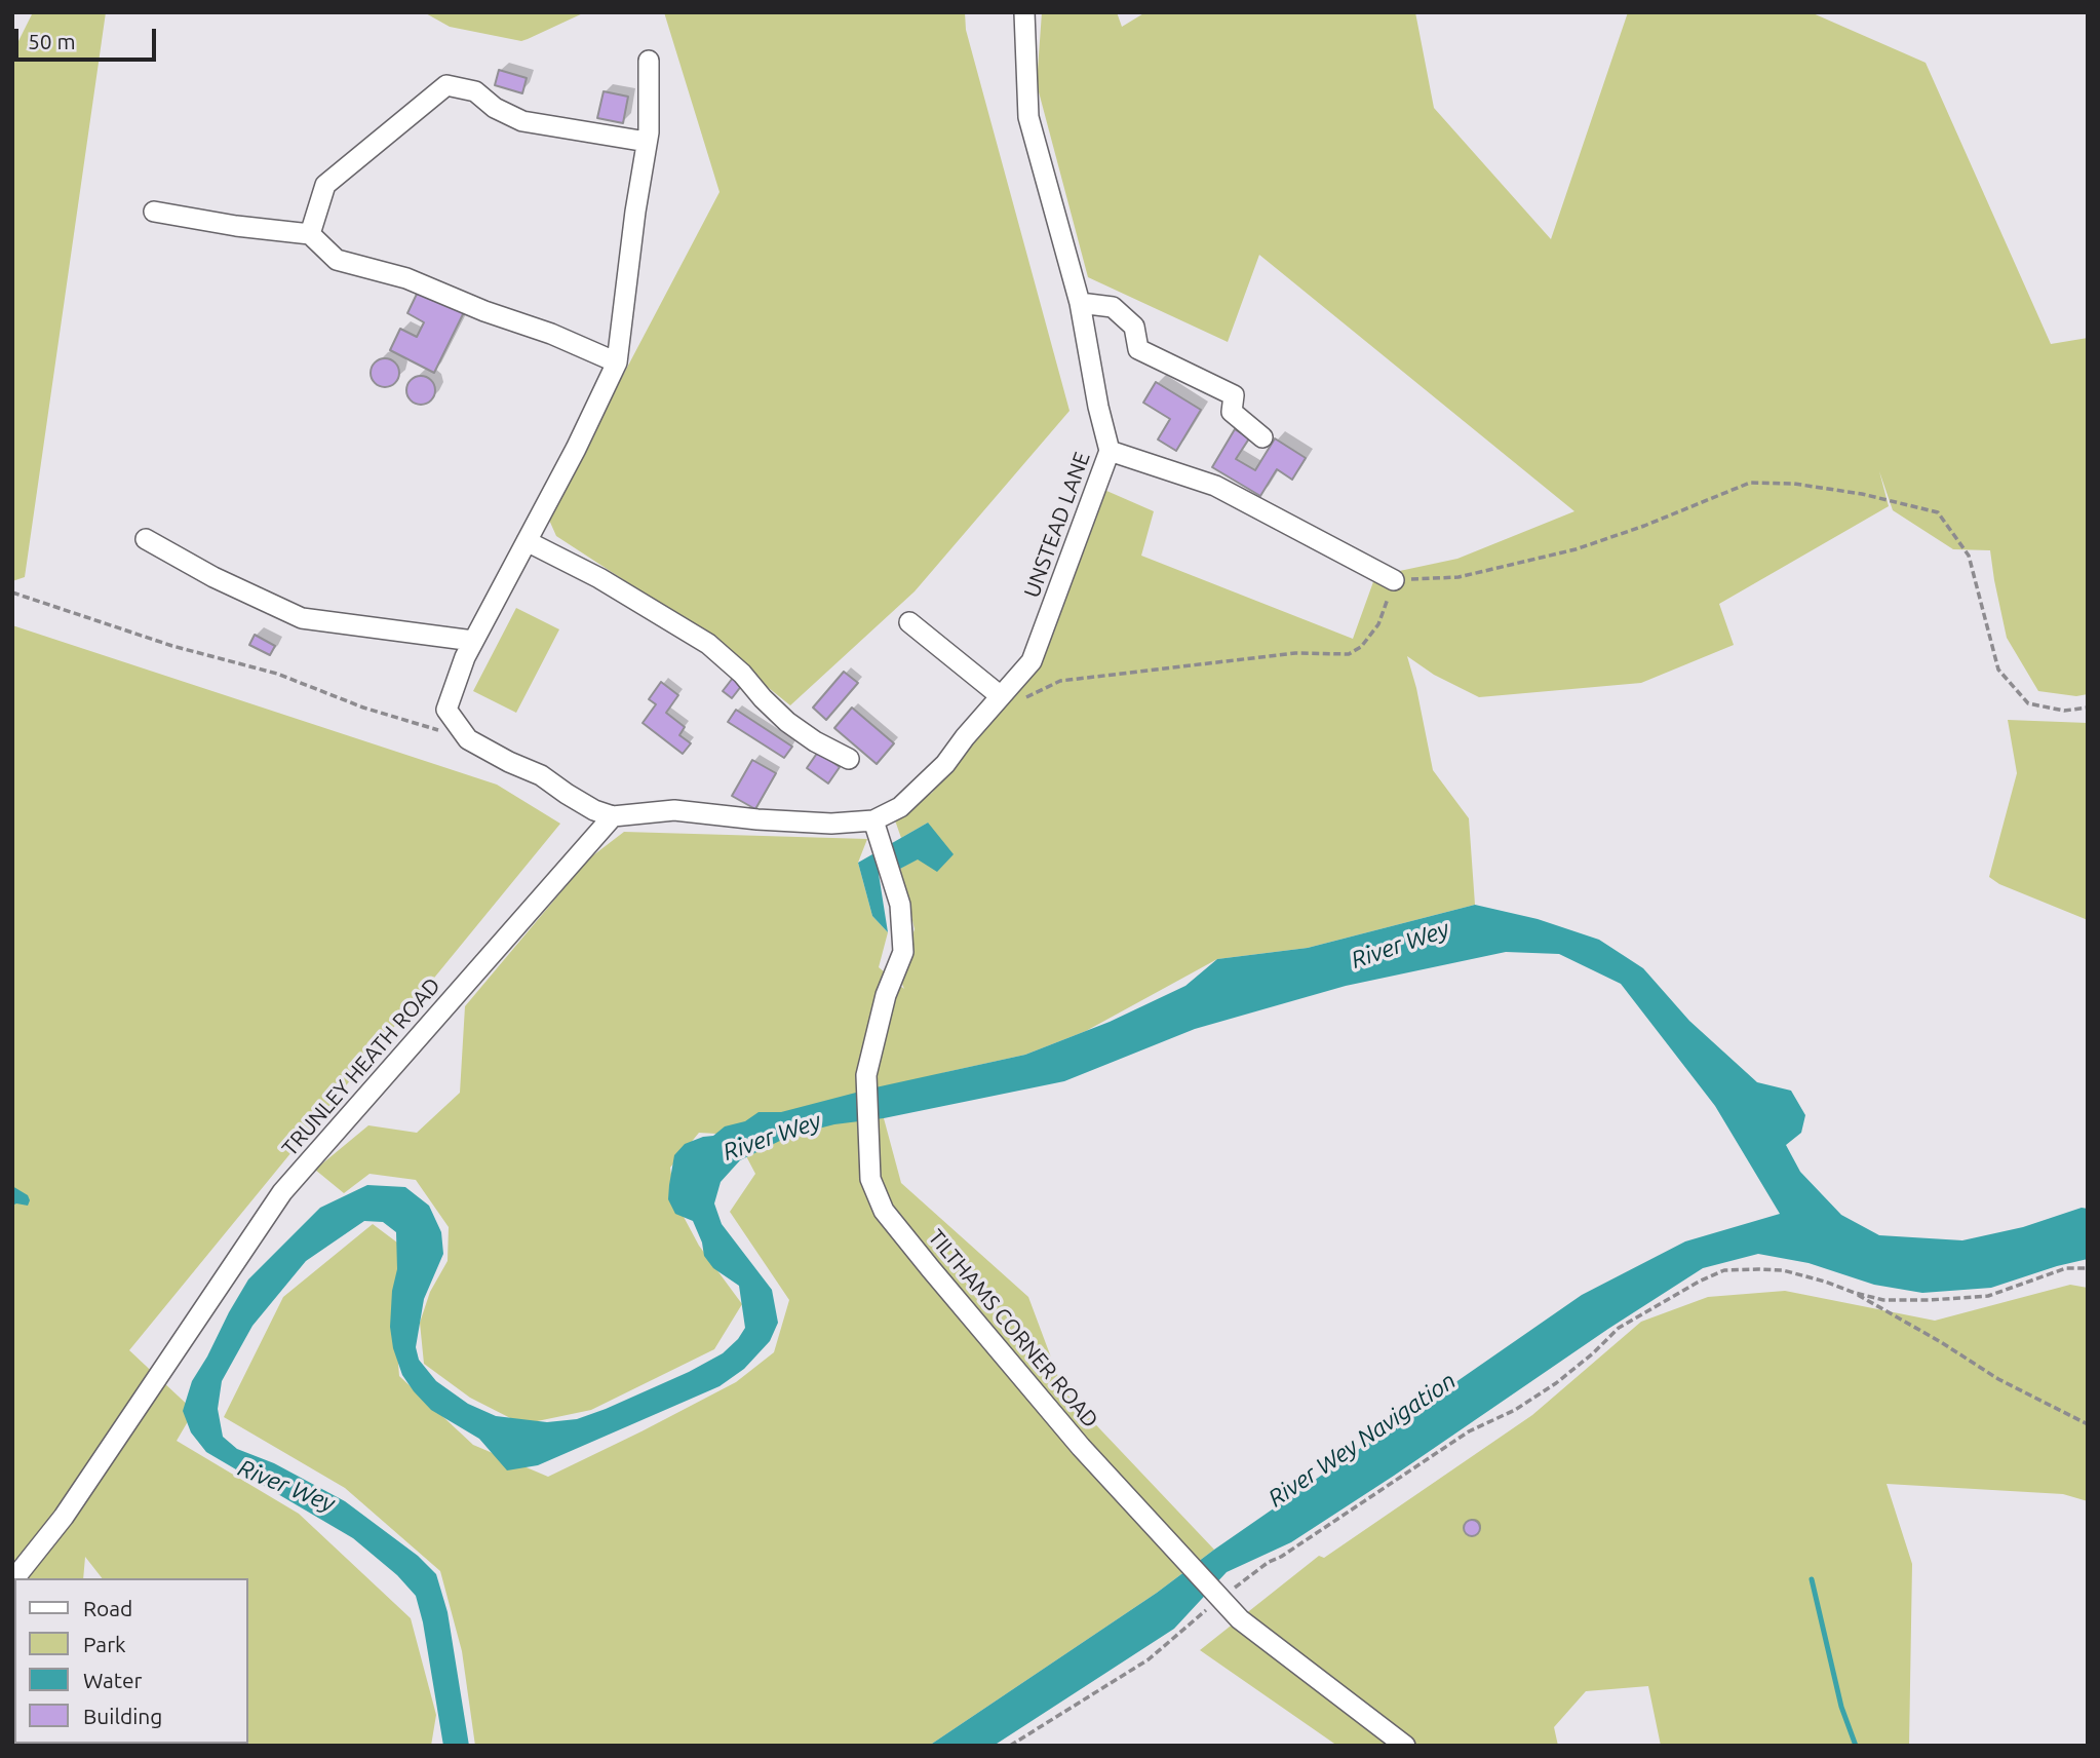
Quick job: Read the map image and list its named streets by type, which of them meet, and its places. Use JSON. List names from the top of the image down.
{
  "streets": {
    "street": ["UNSTEAD LANE", "TRUNLEY HEATH ROAD", "TILTHAMS CORNER ROAD"]
  },
  "crossings": [
    ["UNSTEAD LANE", "TILTHAMS CORNER ROAD"]
  ],
  "water": ["River Wey", "River Wey Navigation"],
  "legend": [
    "Road",
    "Park",
    "Water",
    "Building"
  ],
  "scale_bar": "50 m"
}
